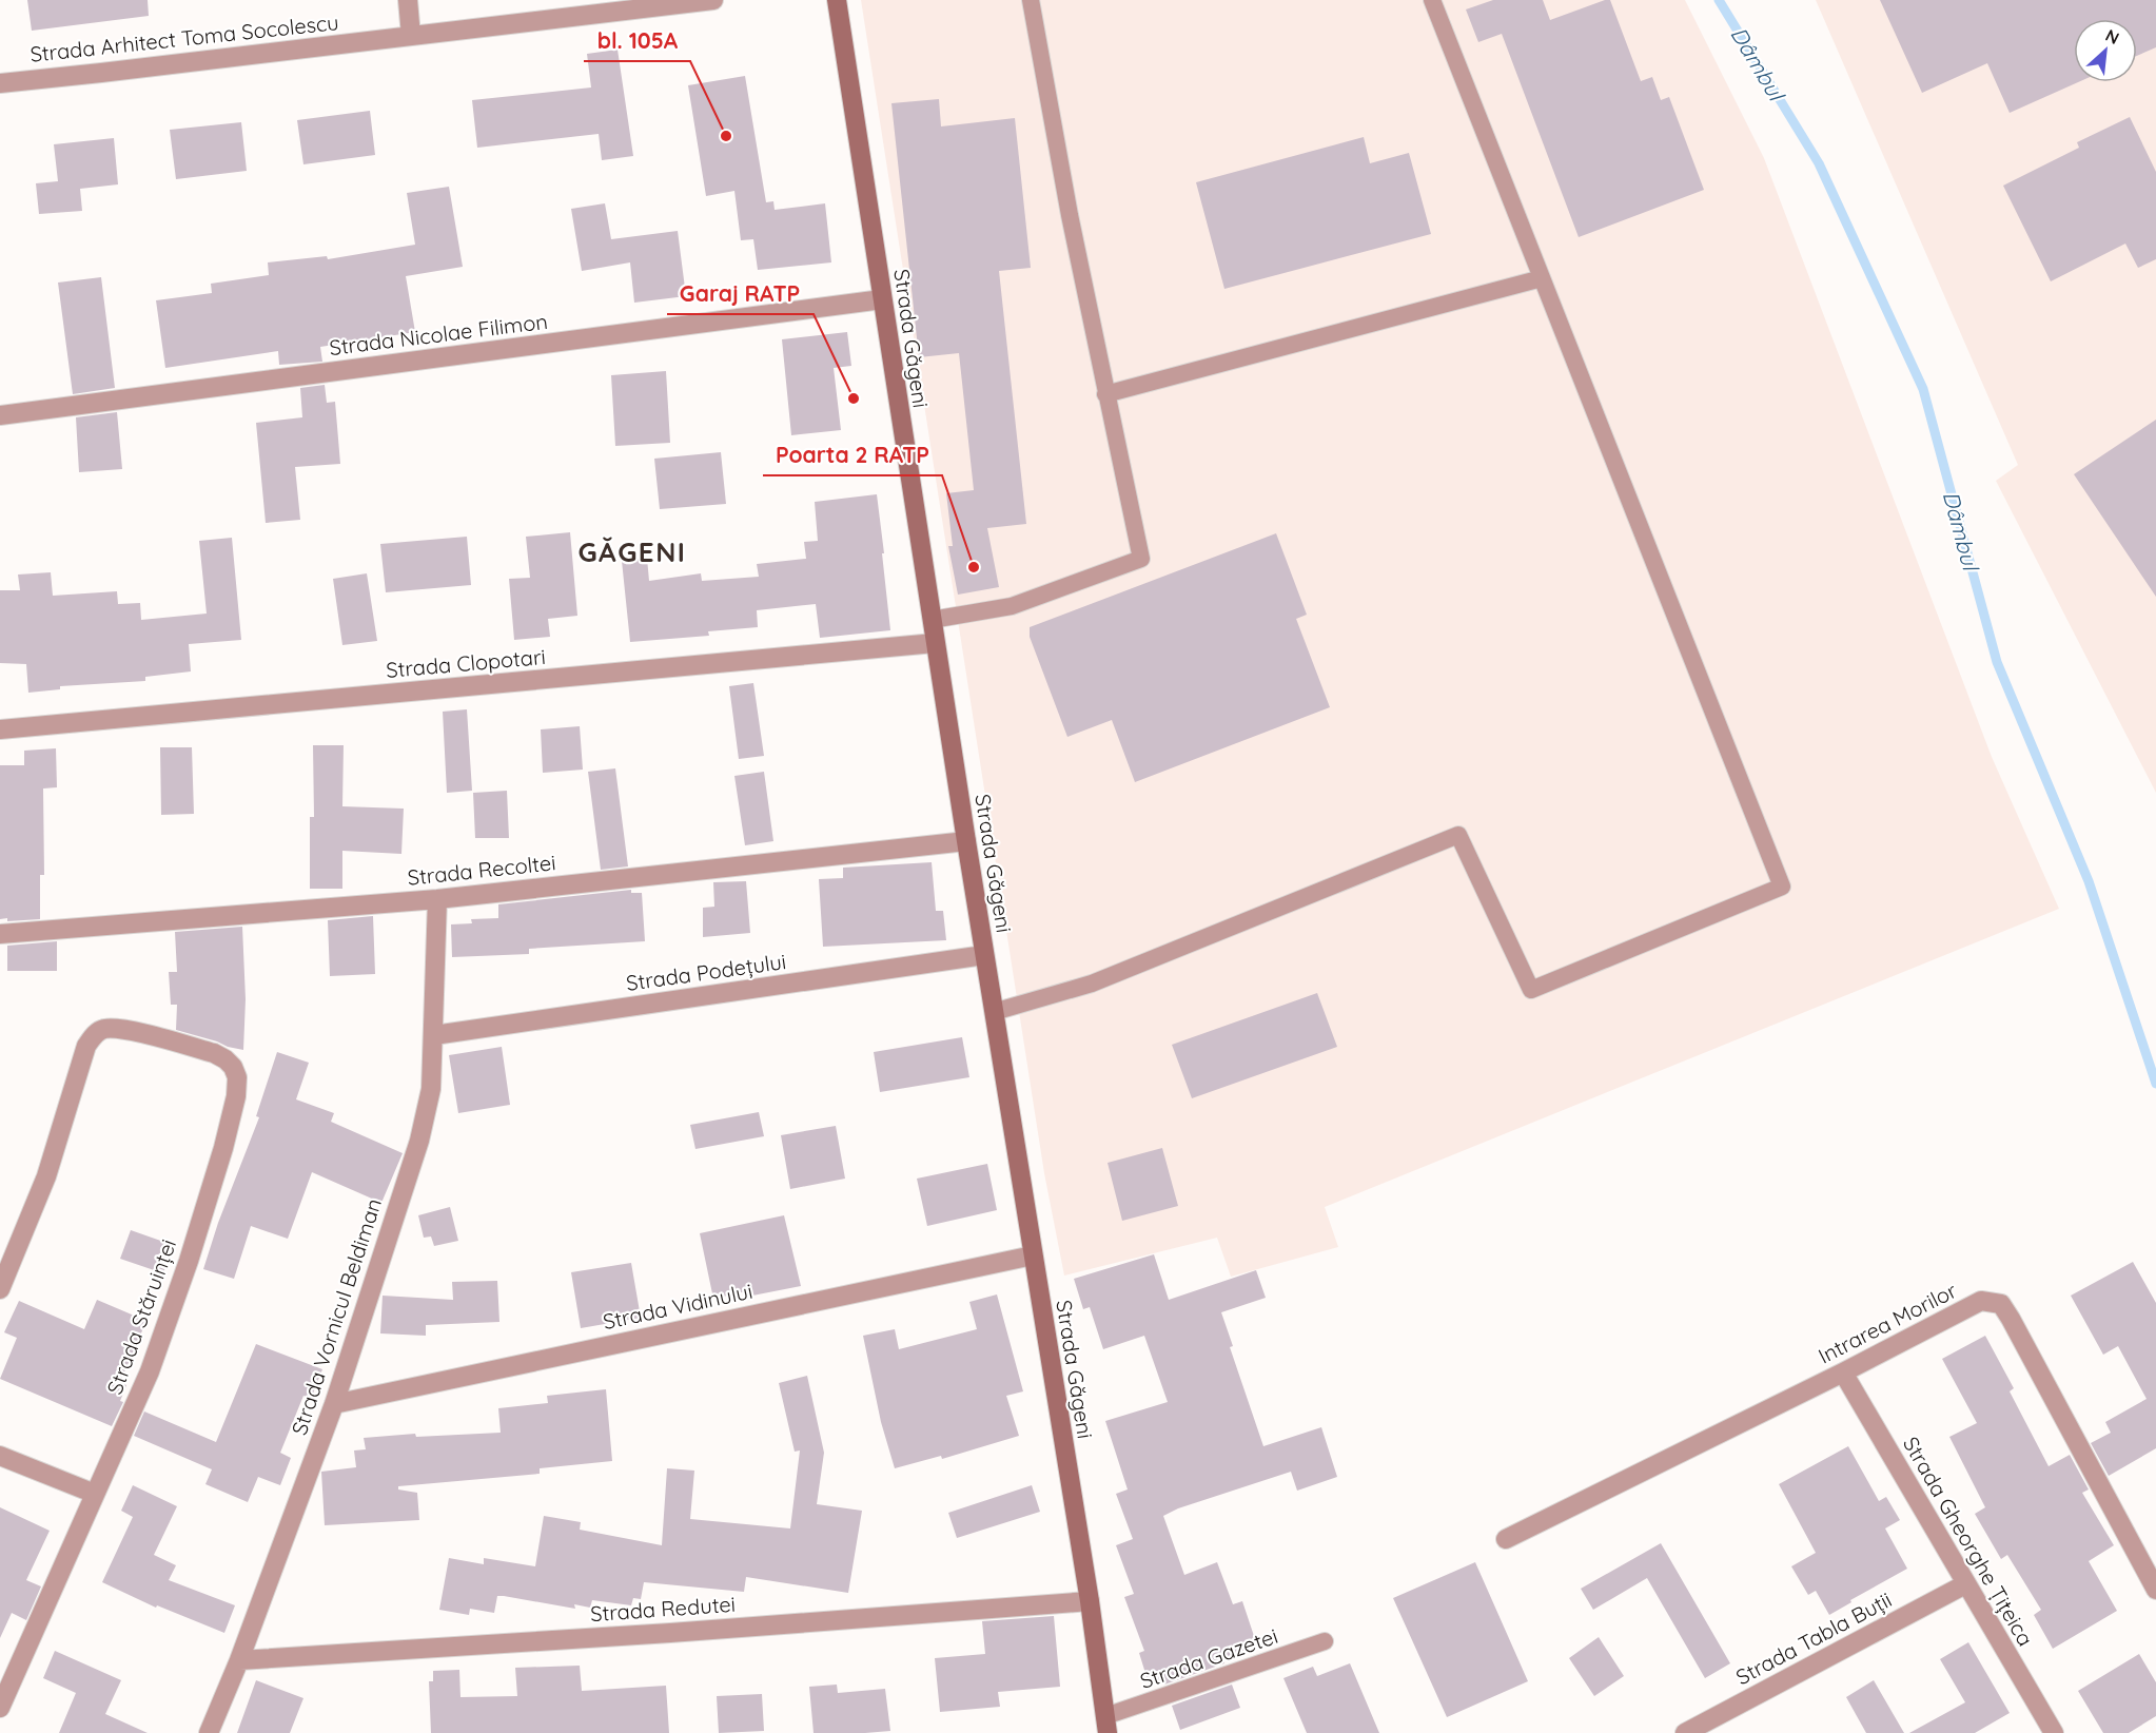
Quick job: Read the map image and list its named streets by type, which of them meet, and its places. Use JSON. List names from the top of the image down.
{
  "streets": {
    "main road": ["Strada Găgeni"],
    "street": [
      "Strada Arhitect Toma Socolescu",
      "Strada Nicolae Filimon",
      "Strada Clopotari",
      "Strada Recoltei",
      "Strada Podețului",
      "Strada Vidinului",
      "Strada Stăruinței",
      "Strada Vornicul Beldiman",
      "Intrarea Morilor",
      "Strada Gheorghe Țițeica",
      "Strada Redutei",
      "Strada Tabla Buții"
    ],
    "lane": ["Strada Gazetei"]
  },
  "crossings": [
    ["Strada Nicolae Filimon", "Strada Găgeni"],
    ["Strada Găgeni", "Strada Clopotari"],
    ["Strada Găgeni", "Strada Recoltei"],
    ["Strada Găgeni", "Strada Podețului"],
    ["Strada Găgeni", "Strada Vidinului"],
    ["Strada Găgeni", "Strada Redutei"],
    ["Strada Găgeni", "Strada Gazetei"],
    ["Strada Recoltei", "Strada Vornicul Beldiman"],
    ["Strada Podețului", "Strada Vornicul Beldiman"],
    ["Strada Vidinului", "Strada Vornicul Beldiman"],
    ["Strada Vornicul Beldiman", "Strada Redutei"],
    ["Intrarea Morilor", "Strada Gheorghe Țițeica"],
    ["Strada Gheorghe Țițeica", "Strada Tabla Buții"]
  ],
  "districts": ["GĂGENI"],
  "water": ["Dâmbul"],
  "places": ["bl. 105A", "Garaj RATP", "Poarta 2 RATP"],
  "north": "top right"
}
